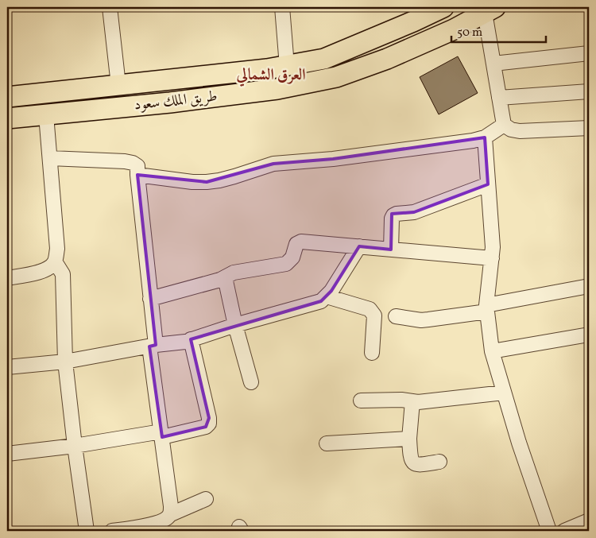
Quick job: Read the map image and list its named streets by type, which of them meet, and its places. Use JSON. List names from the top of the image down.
{
  "streets": {
    "highway": ["طريق الملك سعود"]
  },
  "districts": ["العرق الشمالي"],
  "scale_bar": "50 m"
}
